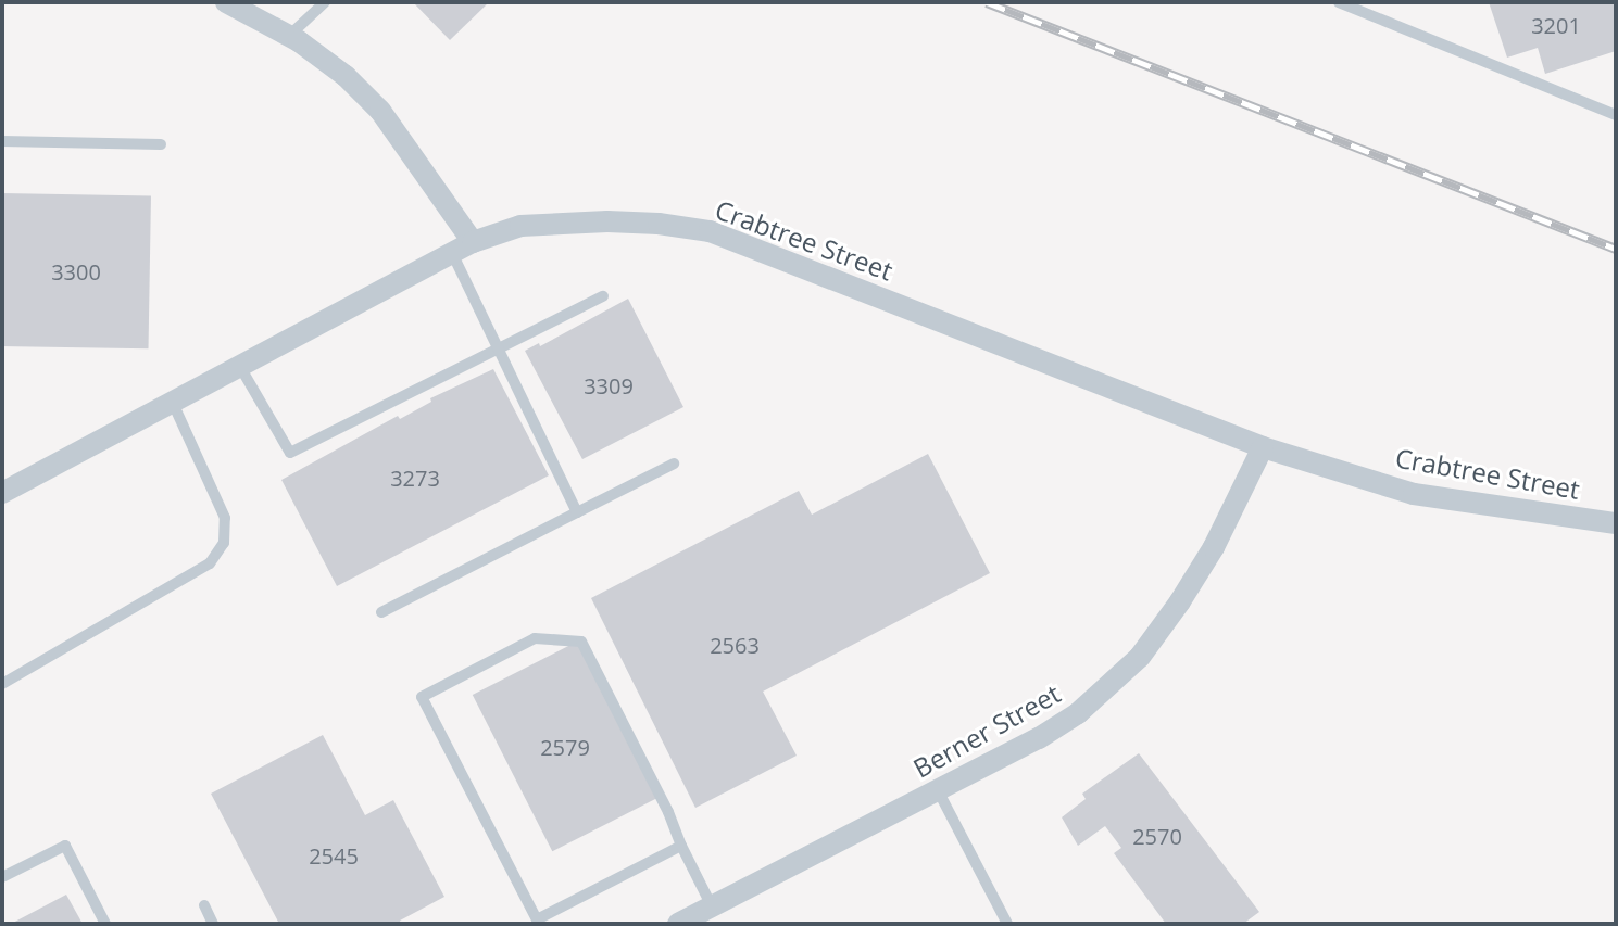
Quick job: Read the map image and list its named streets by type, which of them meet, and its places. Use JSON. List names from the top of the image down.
{
  "streets": {
    "street": ["Crabtree Street", "Berner Street"]
  },
  "crossings": [
    ["Crabtree Street", "Berner Street"]
  ],
  "house_numbers": [
    "3201",
    "3300",
    "3309",
    "3273",
    "2563",
    "2579",
    "2570",
    "2545"
  ]
}
